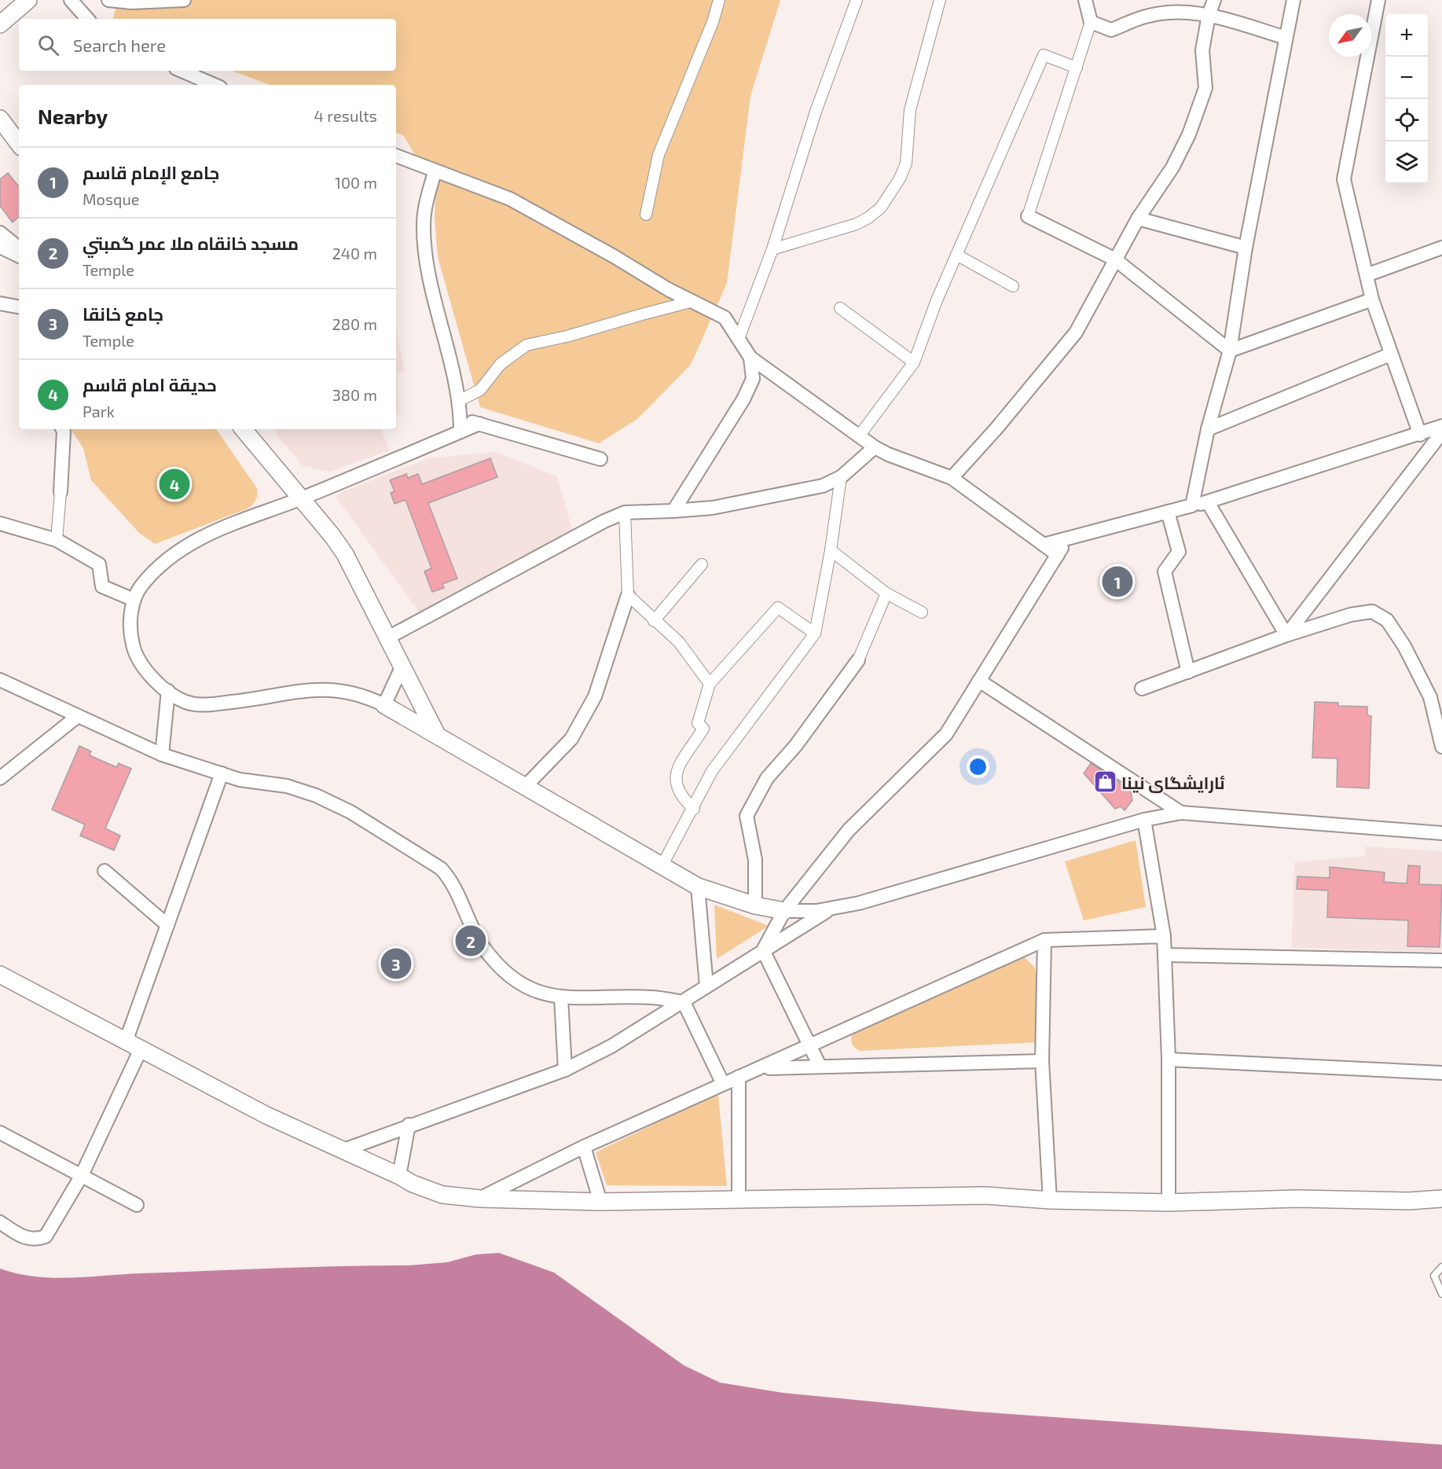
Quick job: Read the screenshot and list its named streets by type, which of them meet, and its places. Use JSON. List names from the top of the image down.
{
  "places": {
    "shop": ["ئارایشگای نینا"]
  },
  "north": "bottom left",
  "page": {
    "map_buttons": ["+", "−"],
    "search": "Search here",
    "heading": ["Nearby", "4 results"],
    "list": [
      {
        "mark": "1",
        "name": "جامع الإمام قاسم",
        "note": "Mosque",
        "value": "100 m"
      },
      {
        "mark": "2",
        "name": "مسجد خانقاه ملا عمر گمبتي",
        "note": "Temple",
        "value": "240 m"
      },
      {
        "mark": "3",
        "name": "جامع خانقا",
        "note": "Temple",
        "value": "280 m"
      },
      {
        "mark": "4",
        "name": "حديقة امام قاسم",
        "note": "Park",
        "value": "380 m"
      }
    ],
    "pins": [
      "4",
      "1",
      "2",
      "3"
    ]
  }
}
